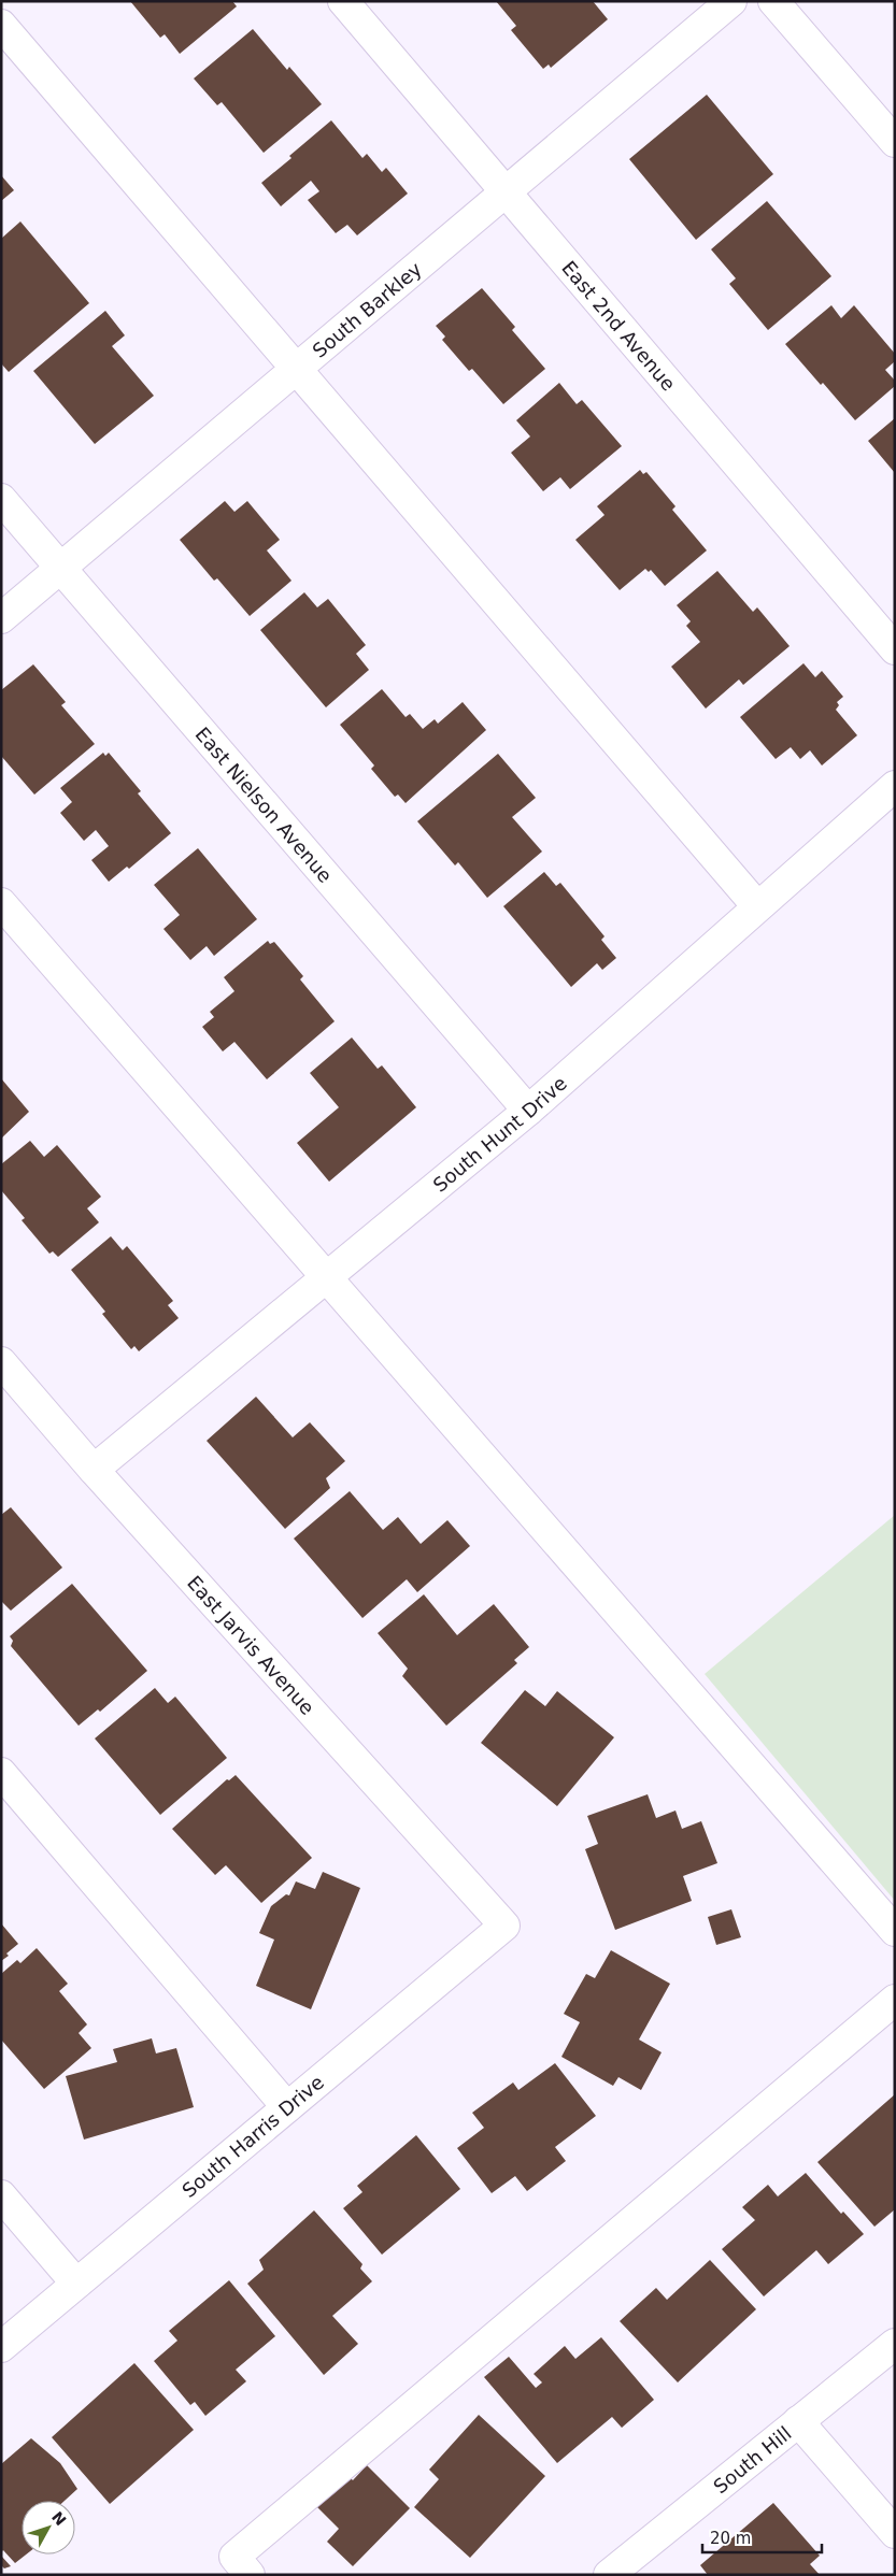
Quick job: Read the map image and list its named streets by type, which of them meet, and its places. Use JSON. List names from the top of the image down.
{
  "streets": {
    "street": [
      "South Barkley",
      "East 2nd Avenue",
      "East Nielson Avenue",
      "South Hunt Drive",
      "East Jarvis Avenue",
      "South Harris Drive",
      "South Hill"
    ]
  },
  "crossings": [
    ["South Barkley", "East 2nd Avenue"],
    ["South Barkley", "East Nielson Avenue"],
    ["East Nielson Avenue", "South Hunt Drive"],
    ["South Hunt Drive", "East Jarvis Avenue"],
    ["East Jarvis Avenue", "South Harris Drive"]
  ],
  "scale_bar": "20 m",
  "north": "top right"
}
